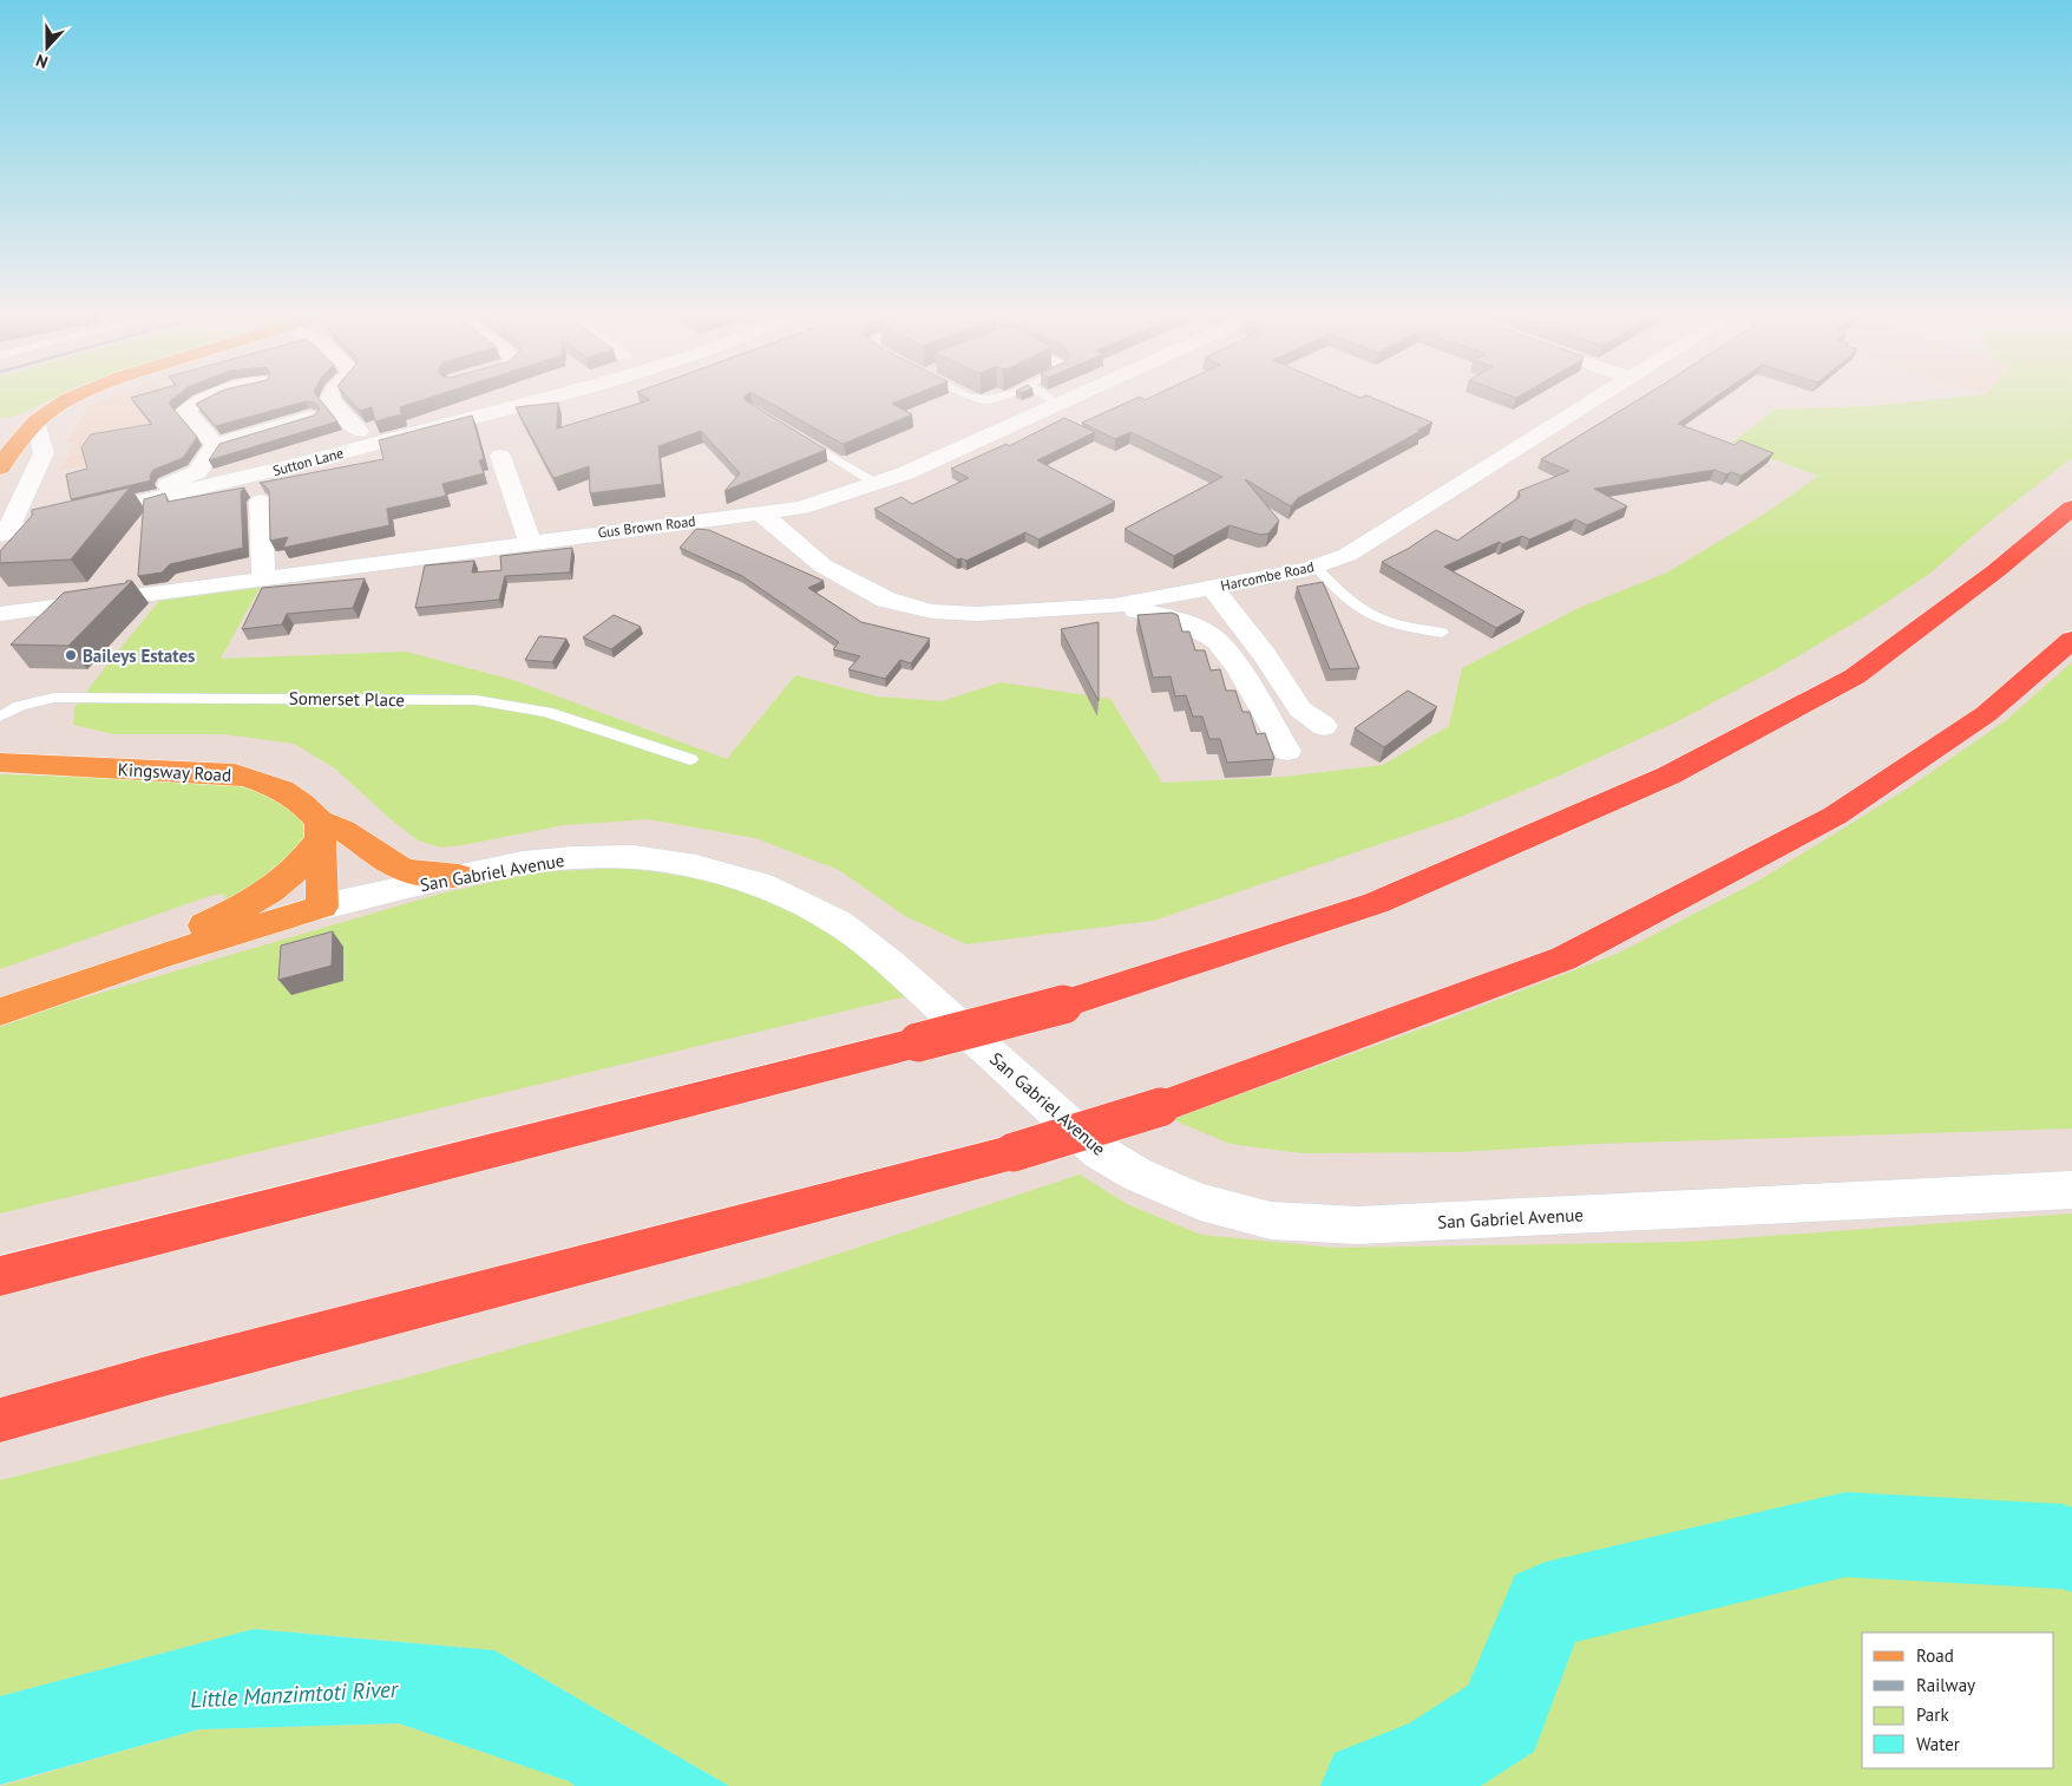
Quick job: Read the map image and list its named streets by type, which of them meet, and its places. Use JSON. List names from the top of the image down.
{
  "streets": {
    "main road": ["Kingsway Road"],
    "street": [
      "Sutton Lane",
      "Gus Brown Road",
      "Harcombe Road",
      "San Gabriel Avenue"
    ],
    "lane": ["Somerset Place"]
  },
  "crossings": [
    ["Gus Brown Road", "Harcombe Road"]
  ],
  "water": ["Little Manzimtoti River"],
  "places": ["Baileys Estates"],
  "legend": [
    "Road",
    "Railway",
    "Park",
    "Water"
  ],
  "north": "bottom"
}
